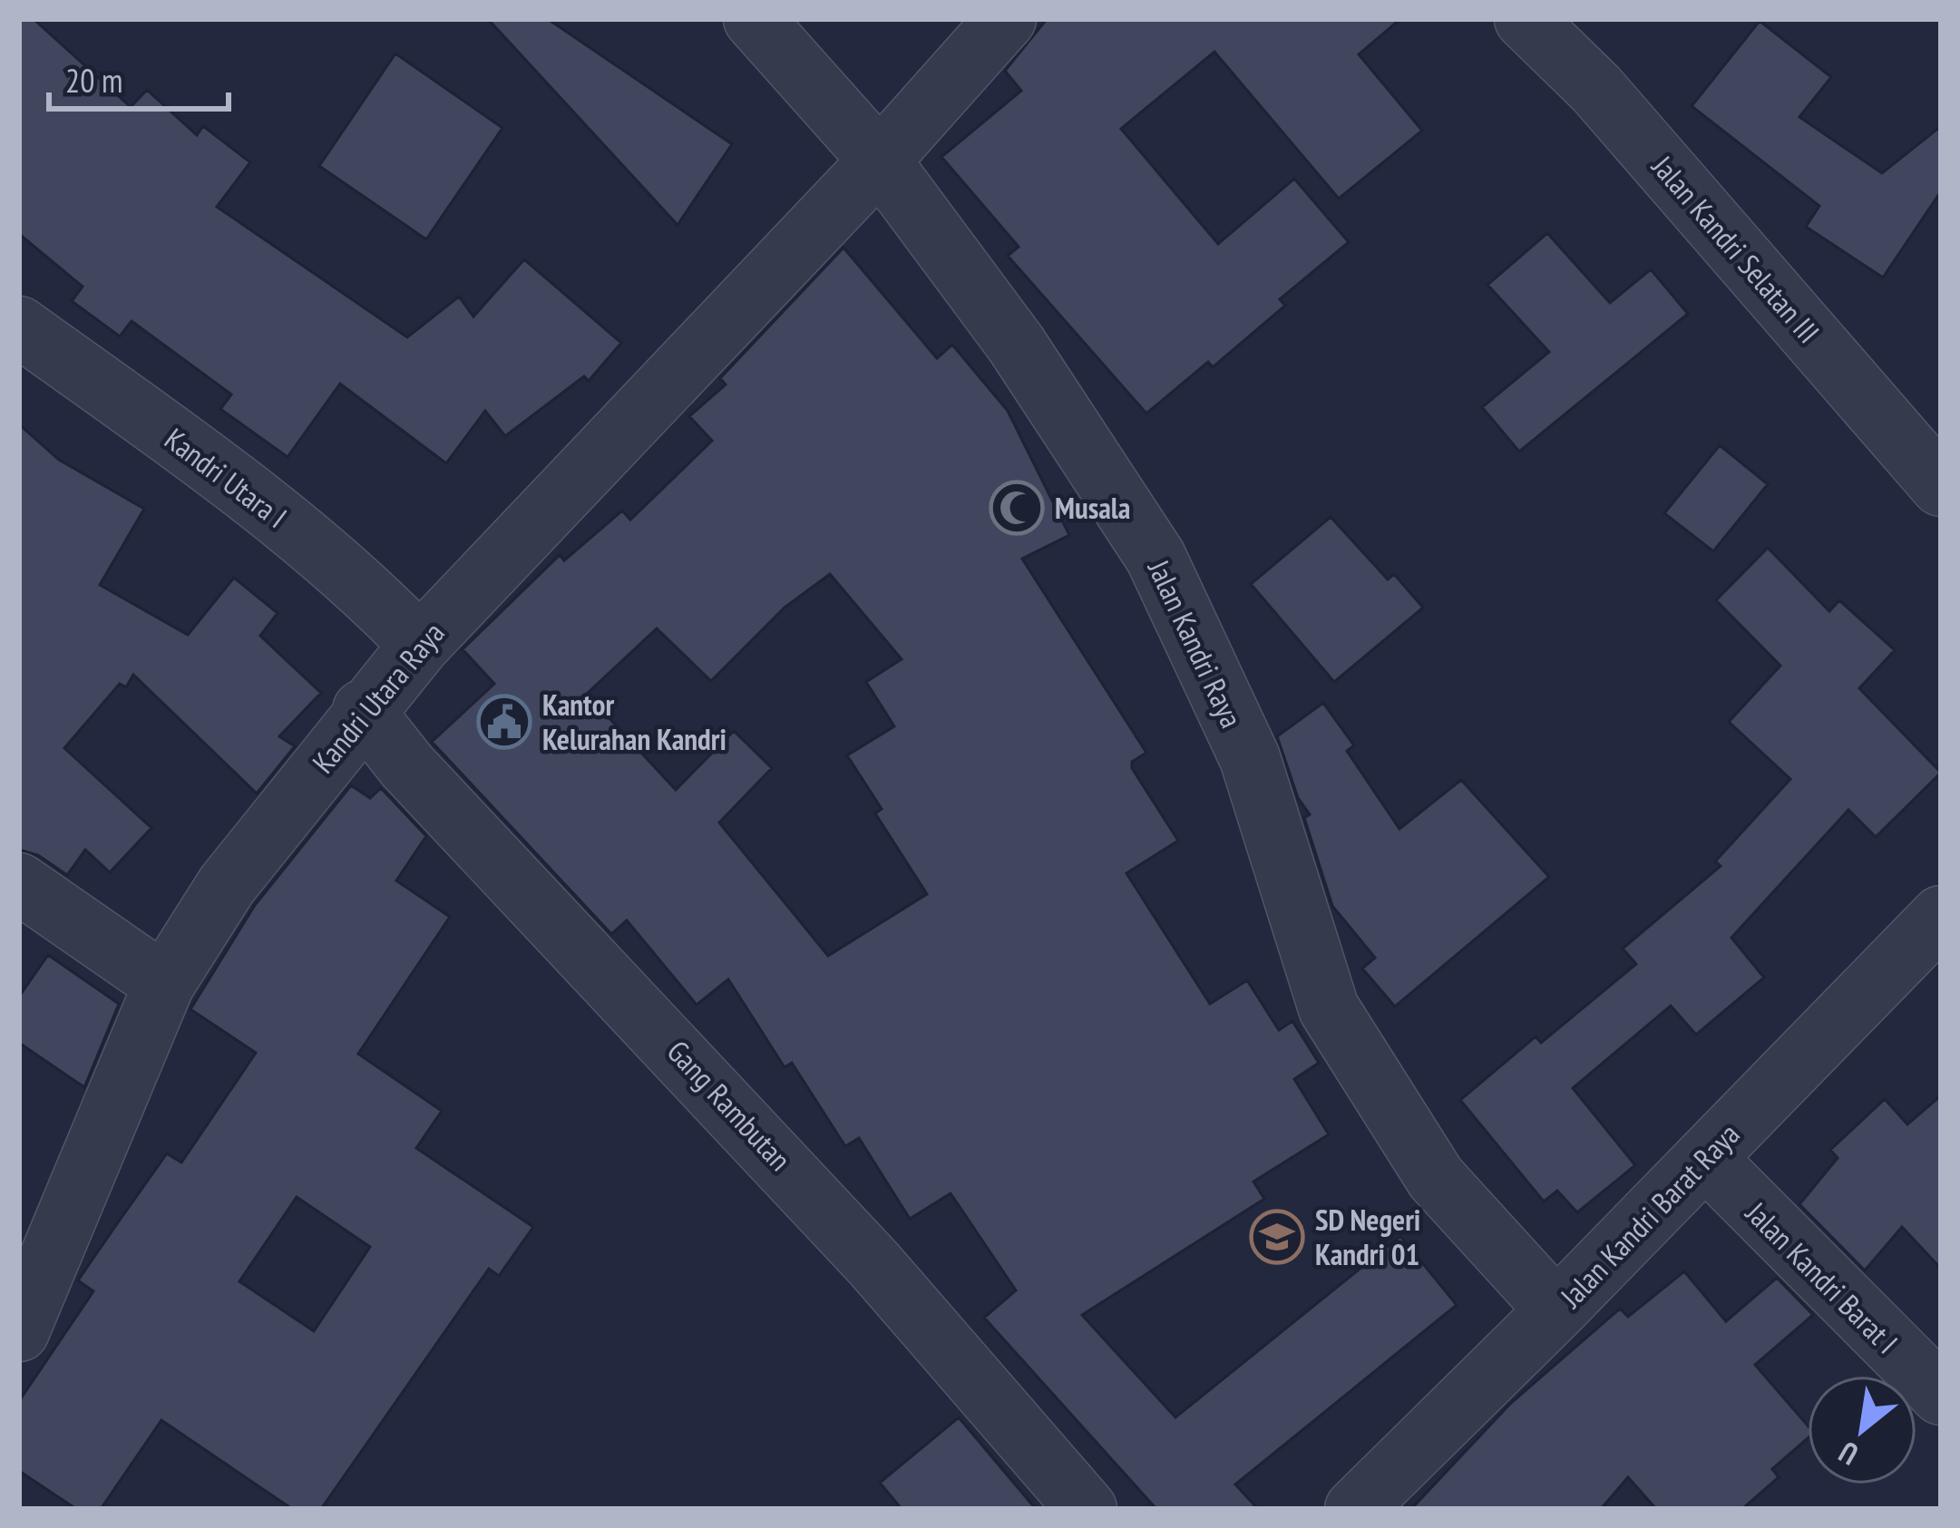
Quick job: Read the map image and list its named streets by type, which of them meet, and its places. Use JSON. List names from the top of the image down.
{
  "streets": {
    "street": [
      "Jalan Kandri Selatan III",
      "Kandri Utara I",
      "Jalan Kandri Raya",
      "Kandri Utara Raya",
      "Gang Rambutan",
      "Jalan Kandri Barat Raya",
      "Jalan Kandri Barat I"
    ]
  },
  "crossings": [
    ["Kandri Utara I", "Kandri Utara Raya"],
    ["Jalan Kandri Raya", "Kandri Utara Raya"],
    ["Jalan Kandri Raya", "Jalan Kandri Barat Raya"],
    ["Kandri Utara Raya", "Gang Rambutan"],
    ["Jalan Kandri Barat Raya", "Jalan Kandri Barat I"]
  ],
  "places": {
    "mosque": ["Musala"],
    "public building": ["Kantor Kelurahan Kandri"],
    "school or university": ["SD Negeri Kandri 01"]
  },
  "scale_bar": "20 m",
  "north": "bottom left"
}
